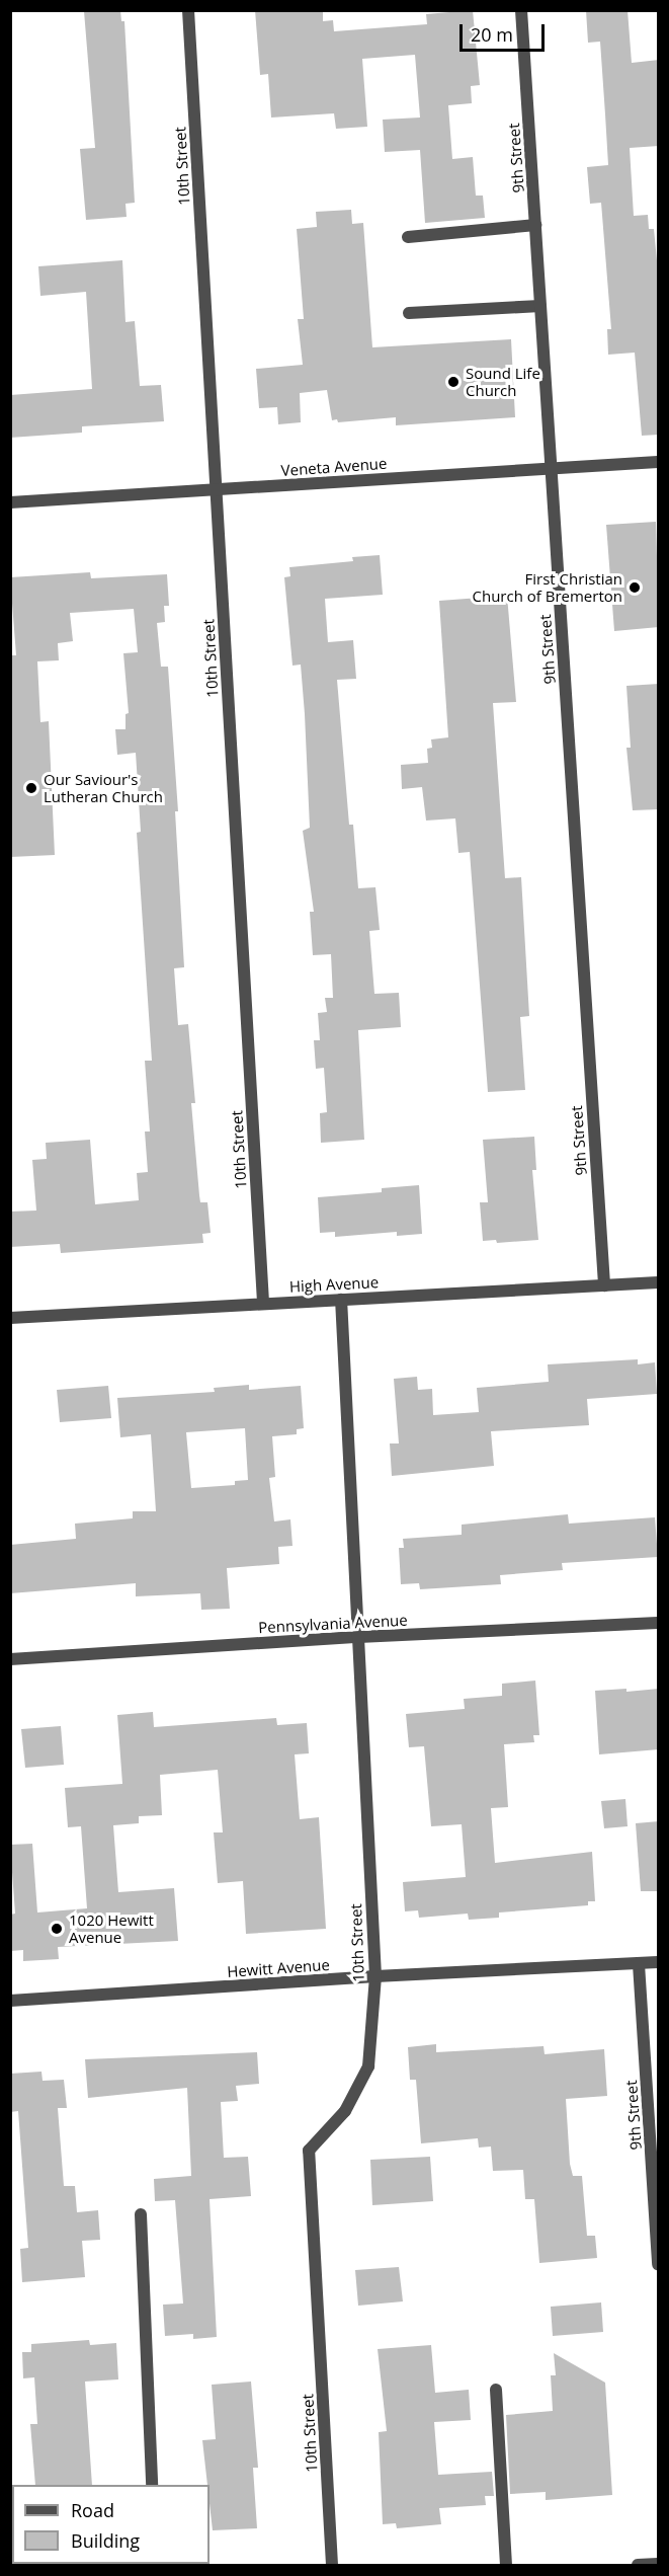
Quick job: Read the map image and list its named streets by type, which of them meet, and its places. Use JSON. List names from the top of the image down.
{
  "streets": {
    "street": [
      "9th Street",
      "10th Street",
      "Veneta Avenue",
      "High Avenue",
      "Pennsylvania Avenue",
      "Hewitt Avenue"
    ]
  },
  "crossings": [
    ["9th Street", "Veneta Avenue"],
    ["9th Street", "High Avenue"],
    ["9th Street", "Hewitt Avenue"],
    ["10th Street", "Veneta Avenue"],
    ["10th Street", "High Avenue"],
    ["10th Street", "Pennsylvania Avenue"],
    ["10th Street", "Hewitt Avenue"]
  ],
  "places": [
    "Sound Life Church",
    "First Christian Church of Bremerton",
    "Our Saviour's Lutheran Church",
    "1020 Hewitt Avenue"
  ],
  "legend": ["Road", "Building"],
  "scale_bar": "20 m"
}
